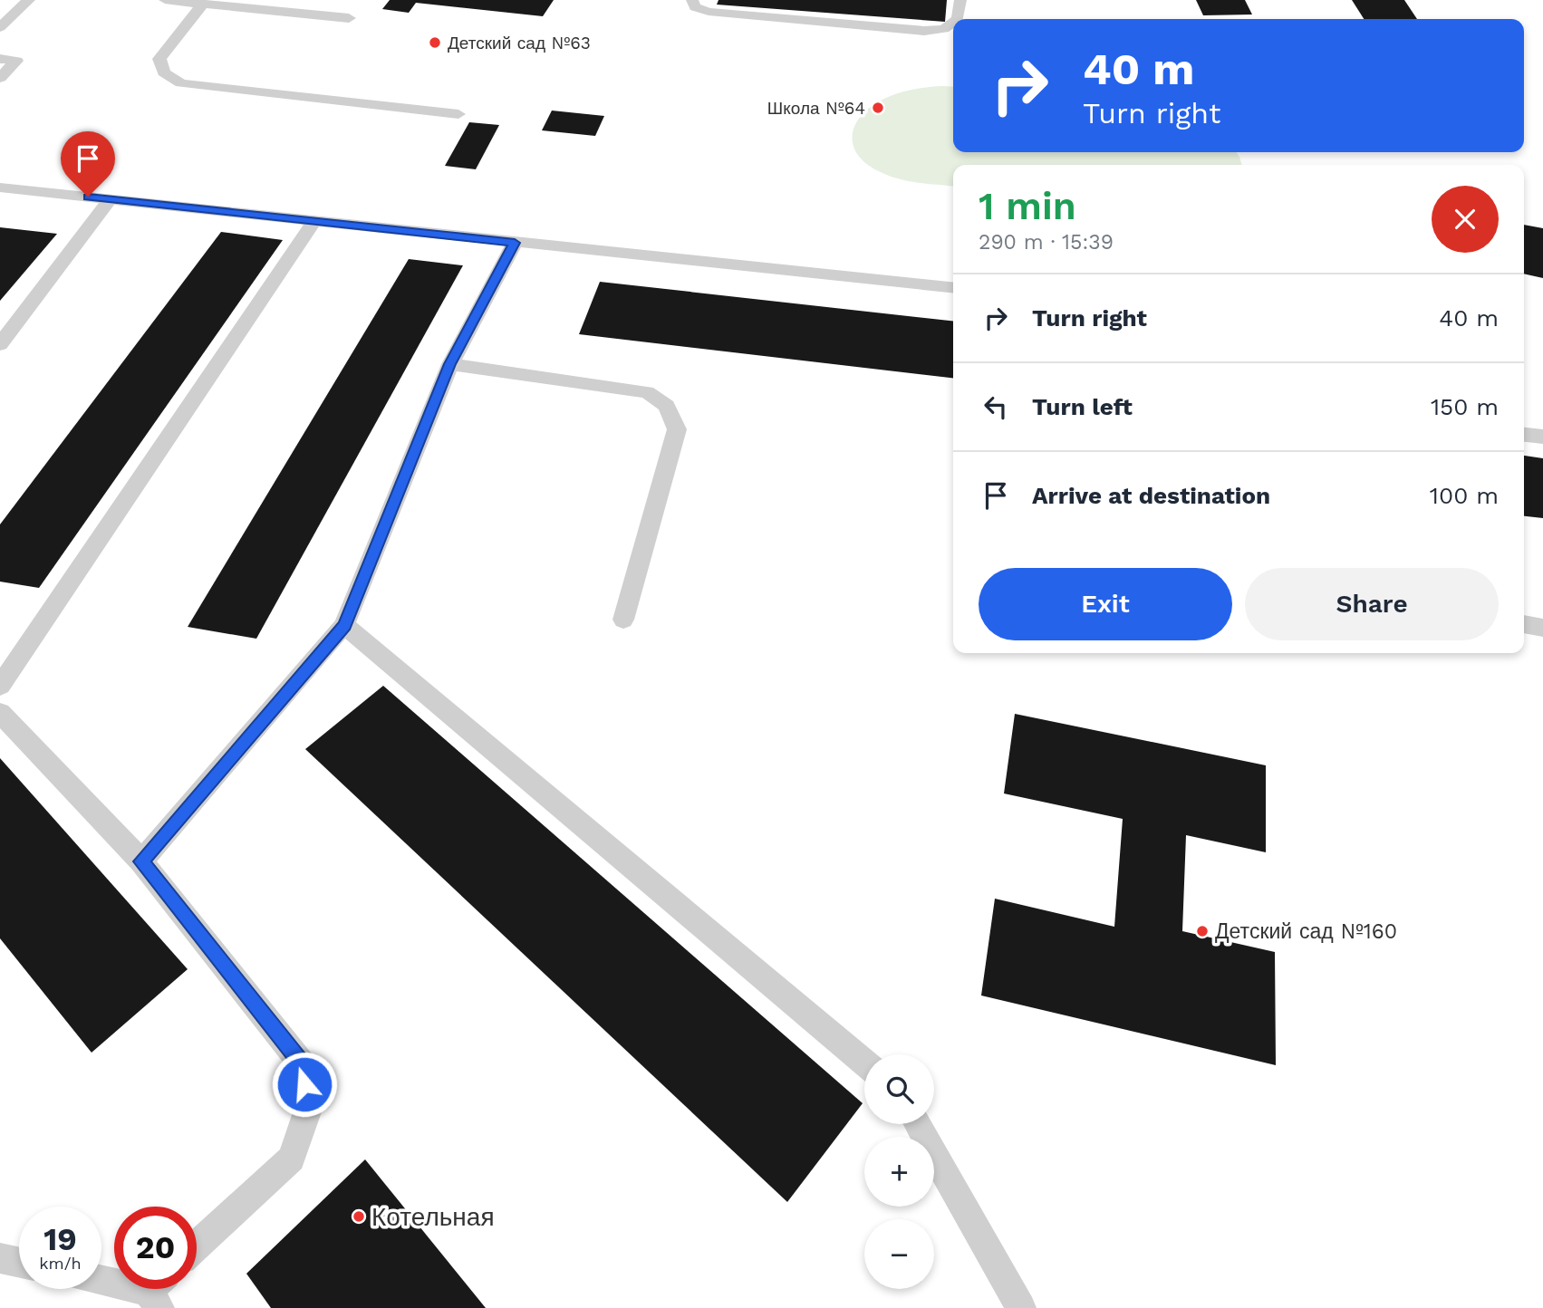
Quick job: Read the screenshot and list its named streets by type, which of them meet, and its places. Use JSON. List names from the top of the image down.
{
  "places": [
    "Детский сад №63",
    "Школа №64",
    "Детский сад №160",
    "Котельная"
  ],
  "page": {
    "turn": ["40 m", "Turn right"],
    "heading": ["1 min", "290 m · 15:39"],
    "list": [
      {
        "name": "Turn right",
        "value": "40 m"
      },
      {
        "name": "Turn left",
        "value": "150 m"
      },
      {
        "name": "Arrive at destination",
        "value": "100 m"
      }
    ],
    "buttons": ["Exit", "Share"],
    "map_buttons": ["+", "−"],
    "speed": "19 km/h",
    "limit": "20"
  }
}
